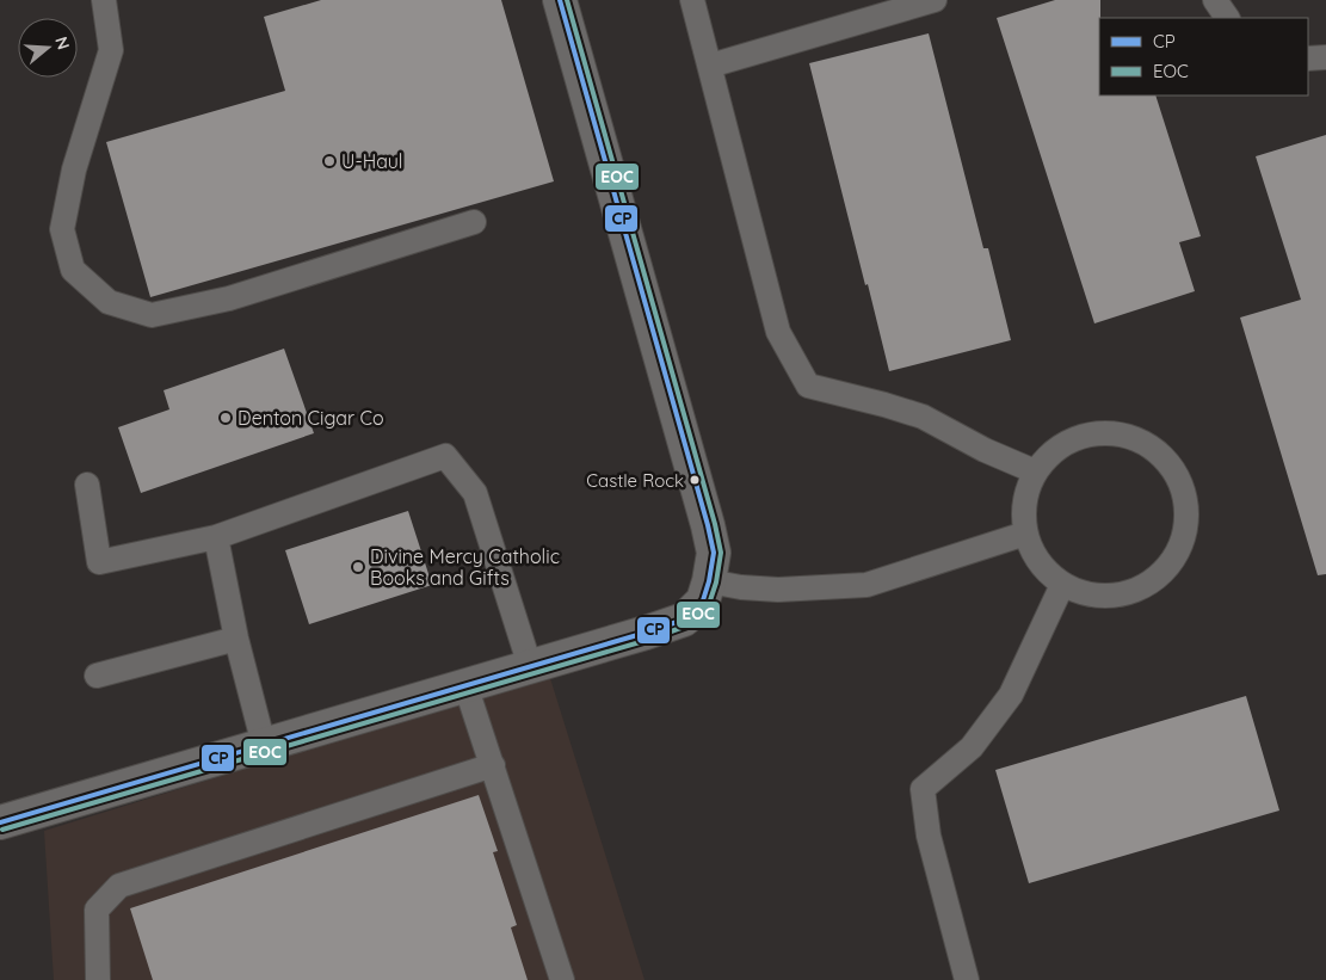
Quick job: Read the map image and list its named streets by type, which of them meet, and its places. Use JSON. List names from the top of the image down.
{
  "places": [
    "U-Haul",
    "Denton Cigar Co",
    "Castle Rock",
    "Divine Mercy Catholic Books and Gifts"
  ],
  "lines": ["transit line CP", "transit line EOC"],
  "legend": ["CP", "EOC"],
  "north": "right"
}
